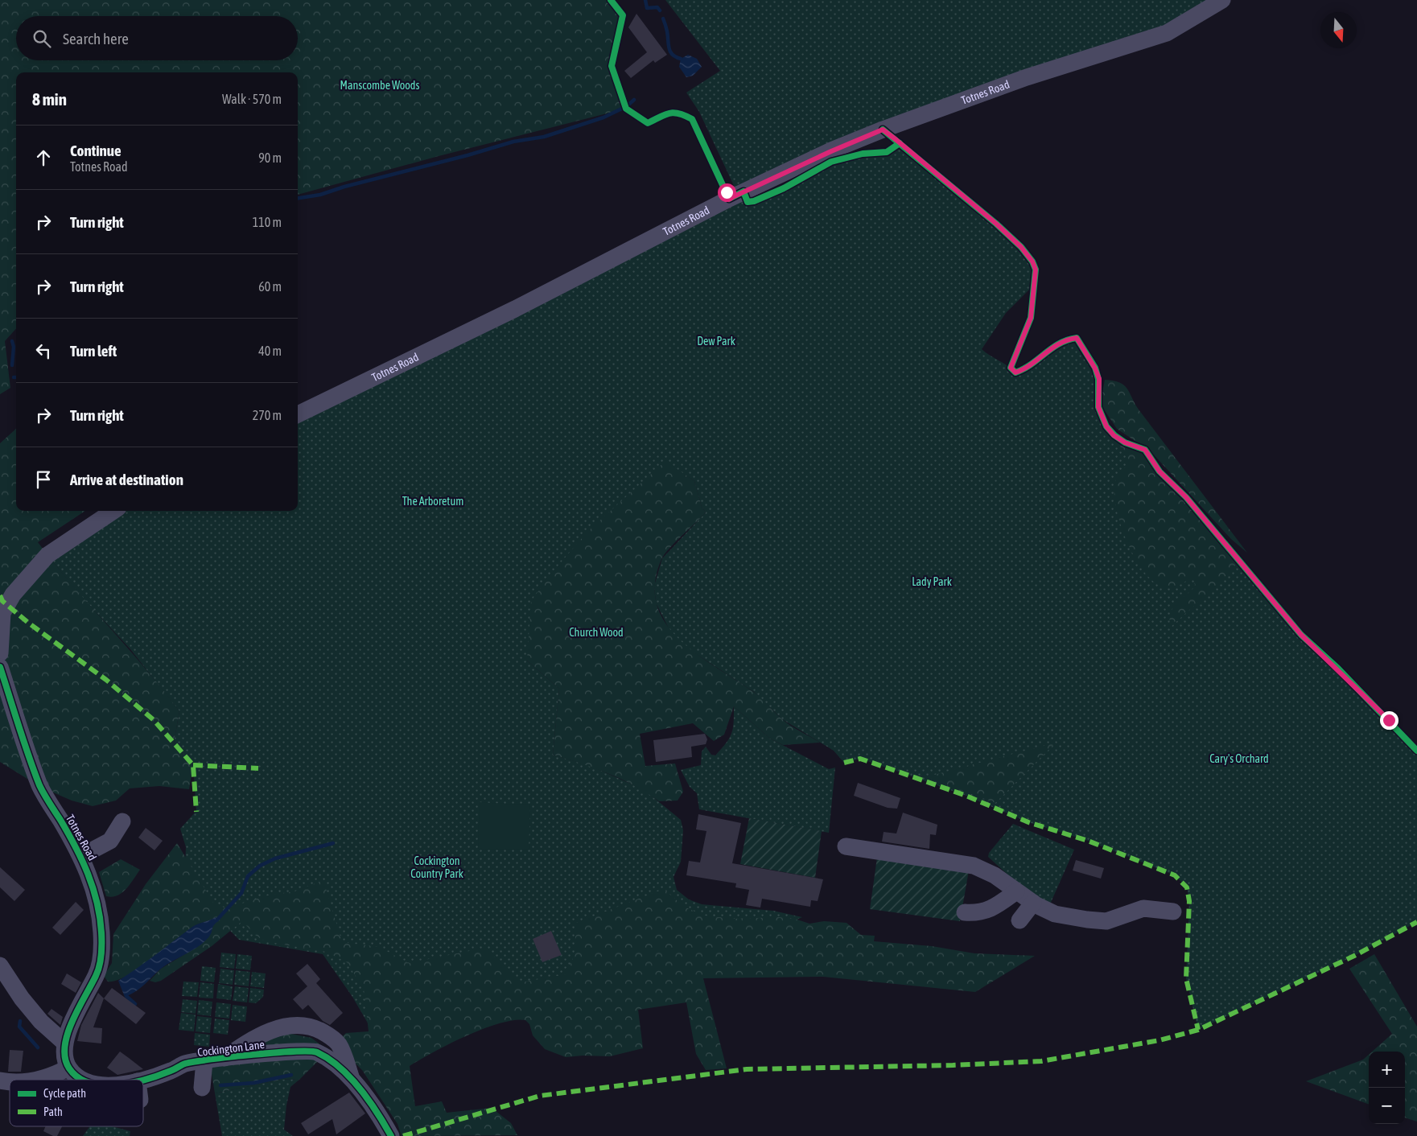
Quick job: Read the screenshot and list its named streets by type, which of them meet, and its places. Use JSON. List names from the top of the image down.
{
  "streets": {
    "street": ["Totnes Road", "Cockington Lane"]
  },
  "parks": [
    "Manscombe Woods",
    "Dew Park",
    "The Arboretum",
    "Lady Park",
    "Church Wood",
    "Cary's Orchard",
    "Cockington Country Park"
  ],
  "legend": ["Cycle path", "Path"],
  "north": "bottom",
  "page": {
    "search": "Search here",
    "heading": ["8 min", "Walk · 570 m"],
    "list": [
      ["Continue", "Totnes Road", "90 m"],
      ["Turn right", "110 m"],
      ["Turn right", "60 m"],
      ["Turn left", "40 m"],
      ["Turn right", "270 m"],
      "Arrive at destination"
    ],
    "map_buttons": ["+", "−"]
  }
}
